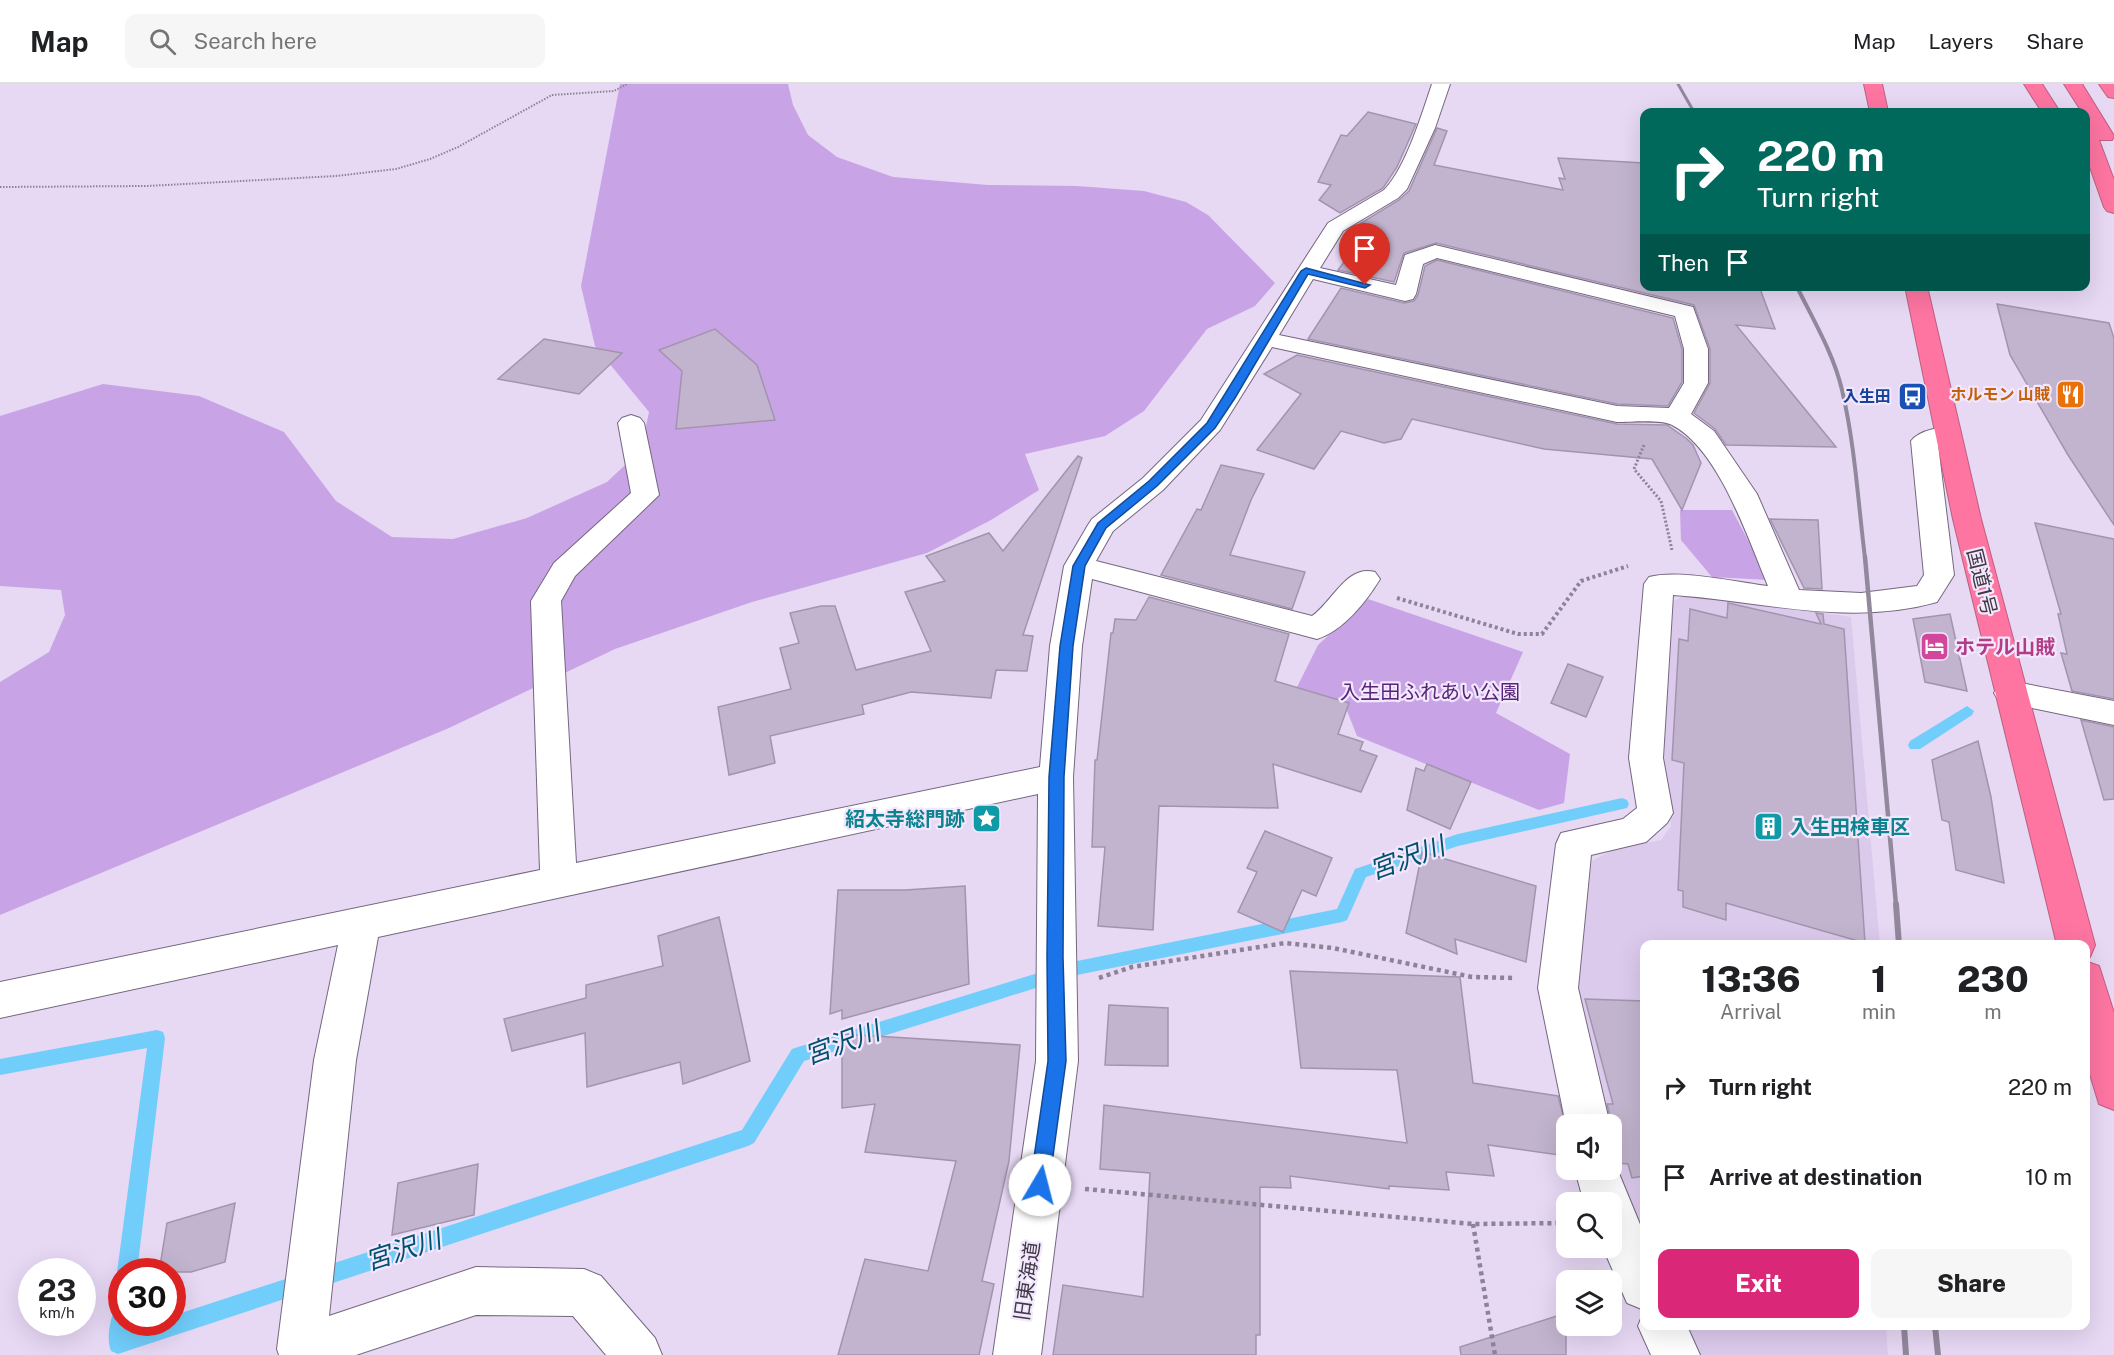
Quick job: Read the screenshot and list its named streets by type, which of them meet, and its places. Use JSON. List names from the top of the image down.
{
  "streets": {
    "highway": ["国道1号"],
    "street": ["旧東海道"]
  },
  "water": ["宮沢川"],
  "parks": ["入生田ふれあい公園"],
  "places": {
    "restaurant": ["ホルモン 山賊"],
    "bus stop": ["入生田"],
    "hotel": ["ホテル山賊"],
    "place": ["紹太寺総門跡"],
    "building": ["入生田検車区"]
  },
  "page": {
    "header": "Map",
    "search": "Search here",
    "nav": ["Map", "Layers", "Share"],
    "turn": ["220 m", "Turn right"],
    "then": "Then",
    "eta": [
      "13:36",
      "Arrival",
      "1",
      "min",
      "230",
      "m"
    ],
    "list": [
      {
        "name": "Turn right",
        "value": "220 m"
      },
      {
        "name": "Arrive at destination",
        "value": "10 m"
      }
    ],
    "buttons": ["Exit", "Share"],
    "speed": "23 km/h",
    "limit": "30"
  }
}
